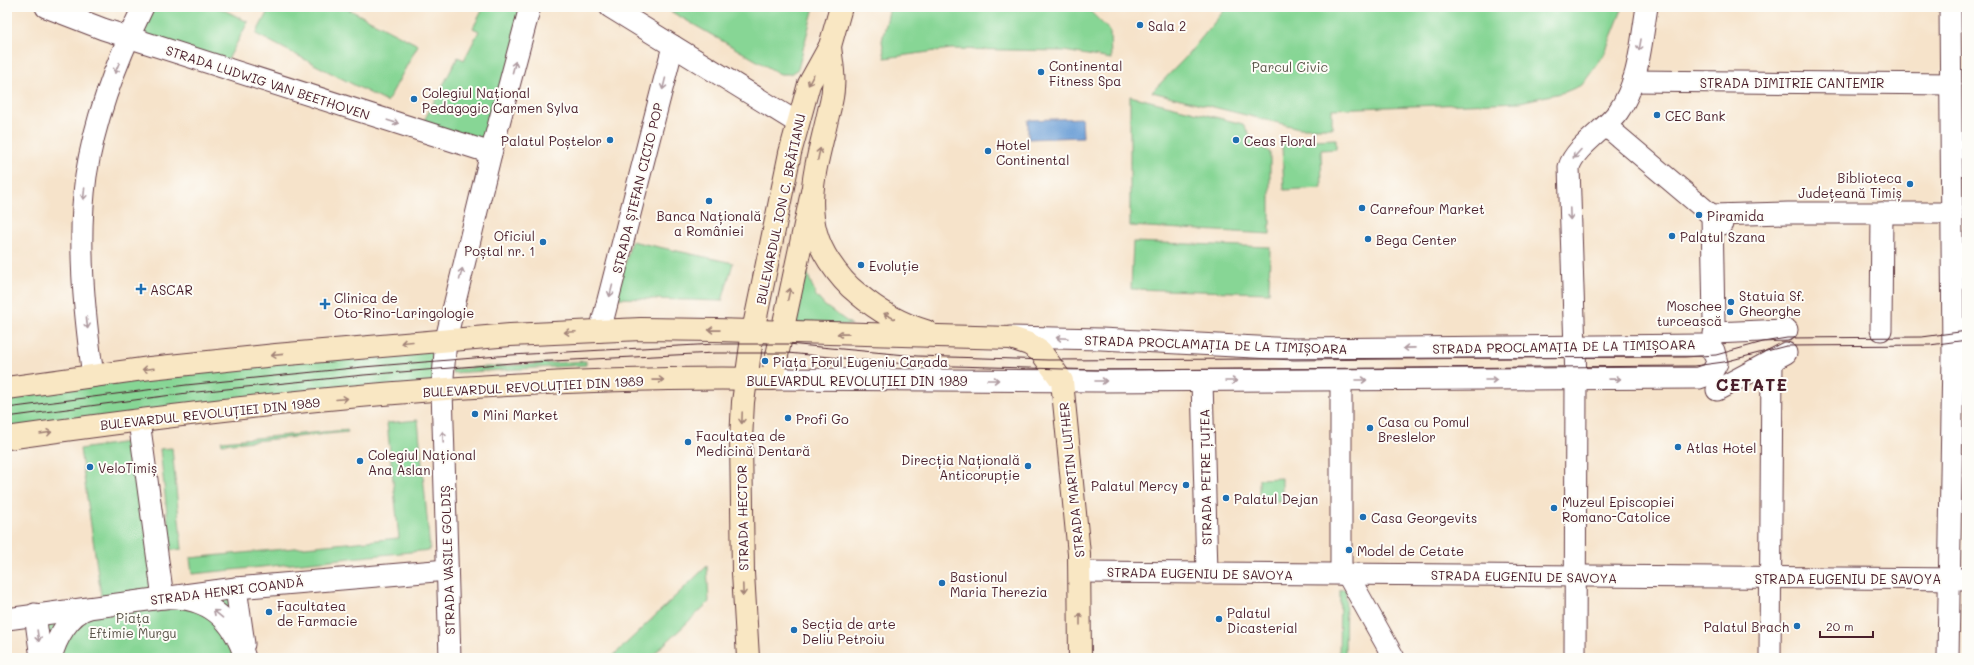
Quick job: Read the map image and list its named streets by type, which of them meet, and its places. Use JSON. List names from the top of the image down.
{
  "streets": {
    "street": [
      "STRADA LUDWIG VAN BEETHOVEN",
      "STRADA DIMITRIE CANTEMIR",
      "STRADA ȘTEFAN CICIO POP",
      "BULEVARDUL ION C. BRĂTIANU",
      "STRADA PROCLAMAȚIA DE LA TIMIȘOARA",
      "BULEVARDUL REVOLUȚIEI DIN 1989",
      "STRADA PETRE ȚUȚEA",
      "STRADA MARTIN LUTHER",
      "STRADA HECTOR",
      "STRADA VASILE GOLDIȘ",
      "STRADA EUGENIU DE SAVOYA",
      "STRADA HENRI COANDĂ"
    ]
  },
  "crossings": [
    ["STRADA LUDWIG VAN BEETHOVEN", "STRADA VASILE GOLDIȘ"],
    ["BULEVARDUL ION C. BRĂTIANU", "BULEVARDUL REVOLUȚIEI DIN 1989"],
    ["BULEVARDUL ION C. BRĂTIANU", "STRADA HECTOR"],
    ["STRADA PROCLAMAȚIA DE LA TIMIȘOARA", "BULEVARDUL REVOLUȚIEI DIN 1989"],
    ["STRADA PROCLAMAȚIA DE LA TIMIȘOARA", "STRADA PETRE ȚUȚEA"],
    ["STRADA PROCLAMAȚIA DE LA TIMIȘOARA", "STRADA MARTIN LUTHER"],
    ["BULEVARDUL REVOLUȚIEI DIN 1989", "STRADA MARTIN LUTHER"],
    ["BULEVARDUL REVOLUȚIEI DIN 1989", "STRADA HECTOR"],
    ["BULEVARDUL REVOLUȚIEI DIN 1989", "STRADA VASILE GOLDIȘ"],
    ["STRADA PETRE ȚUȚEA", "STRADA EUGENIU DE SAVOYA"],
    ["STRADA MARTIN LUTHER", "STRADA EUGENIU DE SAVOYA"],
    ["STRADA VASILE GOLDIȘ", "STRADA HENRI COANDĂ"]
  ],
  "one_way": [
    "STRADA LUDWIG VAN BEETHOVEN",
    "STRADA ȘTEFAN CICIO POP",
    "STRADA HECTOR",
    "STRADA VASILE GOLDIȘ"
  ],
  "districts": ["CETATE"],
  "parks": ["Parcul Civic", "Piața Eftimie Murgu"],
  "places": {
    "other": [
      "Sala 2",
      "Continental Fitness Spa",
      "Colegiul Național Pedagogic Carmen Sylva",
      "CEC Bank",
      "Palatul Poștelor",
      "Ceas Floral",
      "Hotel Continental",
      "Biblioteca Județeană Timiș",
      "Banca Națională a României",
      "Carrefour Market",
      "Piramida",
      "Palatul Szana",
      "Bega Center",
      "Oficiul Poștal nr. 1",
      "Evoluție",
      "Statuia Sf. Gheorghe",
      "Moschee turcească",
      "Piața Forul Eugeniu Carada",
      "Mini Market",
      "Profi Go",
      "Casa cu Pomul Breslelor",
      "Facultatea de Medicină Dentară",
      "Atlas Hotel",
      "Colegiul Național Ana Aslan",
      "Direcția Națională Anticorupție",
      "VeloTimiș",
      "Palatul Mercy",
      "Palatul Dejan",
      "Muzeul Episcopiei Romano-Catolice",
      "Casa Georgevits",
      "Model de Cetate",
      "Bastionul Maria Therezia",
      "Facultatea de Farmacie",
      "Palatul Dicasterial",
      "Palatul Brach",
      "Secția de arte Deliu Petroiu"
    ],
    "health": ["ASCAR", "Clinica de Oto-Rino-Laringologie"]
  },
  "scale_bar": "20 m"
}
